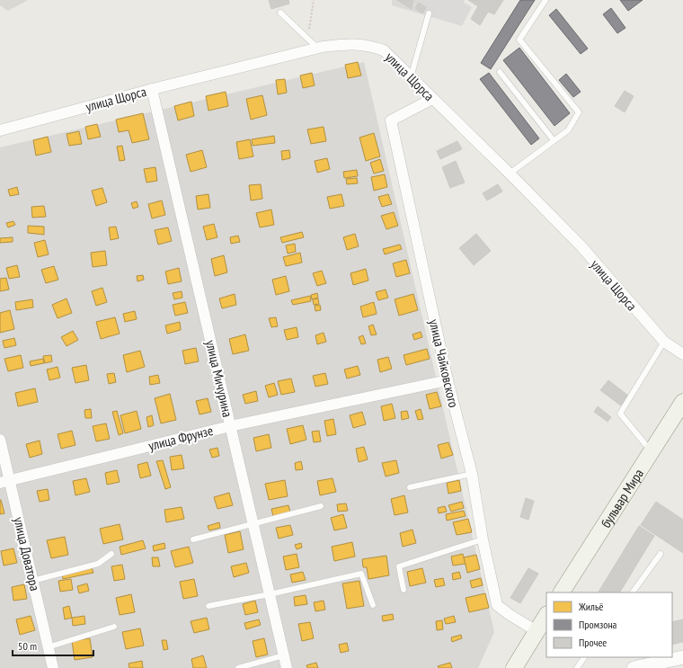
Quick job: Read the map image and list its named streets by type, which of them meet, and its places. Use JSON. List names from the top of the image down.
{
  "streets": {
    "main road": ["бульвар Мира"],
    "street": [
      "улица Щорса",
      "улица Чайковского",
      "улица Мичурина",
      "улица Фрунзе",
      "улица Доватора"
    ]
  },
  "crossings": [
    ["улица Щорса", "улица Чайковского"],
    ["улица Щорса", "улица Мичурина"],
    ["улица Чайковского", "улица Фрунзе"],
    ["улица Мичурина", "улица Фрунзе"],
    ["улица Фрунзе", "улица Доватора"]
  ],
  "legend": ["Жильё", "Промзона", "Прочее"],
  "scale_bar": "50 m"
}
